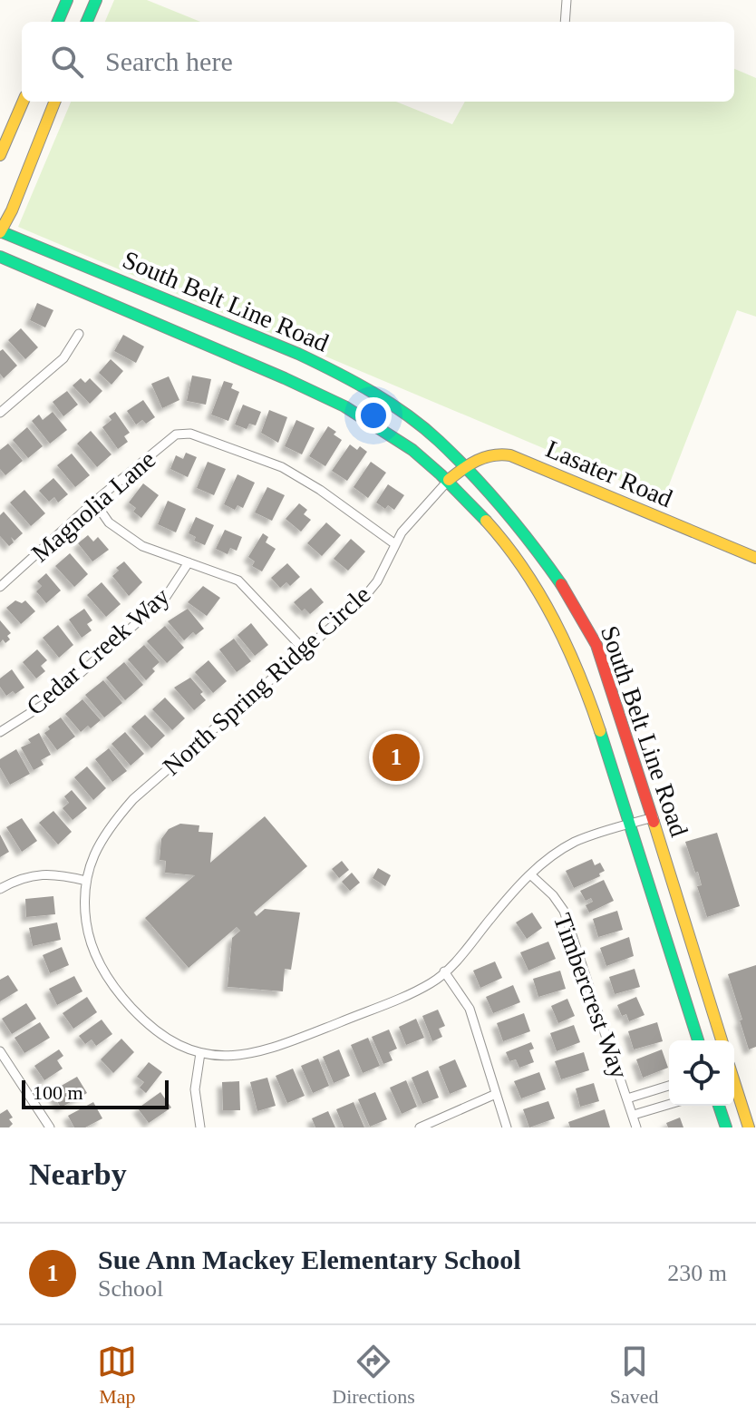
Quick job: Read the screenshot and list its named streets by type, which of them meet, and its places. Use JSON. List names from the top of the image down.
{
  "streets": {
    "main road": ["South Belt Line Road", "Lasater Road"],
    "street": [
      "Magnolia Lane",
      "Cedar Creek Way",
      "North Spring Ridge Circle",
      "Timbercrest Way"
    ]
  },
  "crossings": [
    ["South Belt Line Road", "Lasater Road"],
    ["South Belt Line Road", "North Spring Ridge Circle"],
    ["Lasater Road", "North Spring Ridge Circle"],
    ["Magnolia Lane", "North Spring Ridge Circle"]
  ],
  "scale_bar": "100 m",
  "page": {
    "search": "Search here",
    "pins": "1",
    "scale": "100 m",
    "heading": "Nearby",
    "list": [
      {
        "mark": "1",
        "name": "Sue Ann Mackey Elementary School",
        "note": "School",
        "value": "230 m"
      }
    ],
    "nav": ["Map", "Directions", "Saved"]
  }
}
